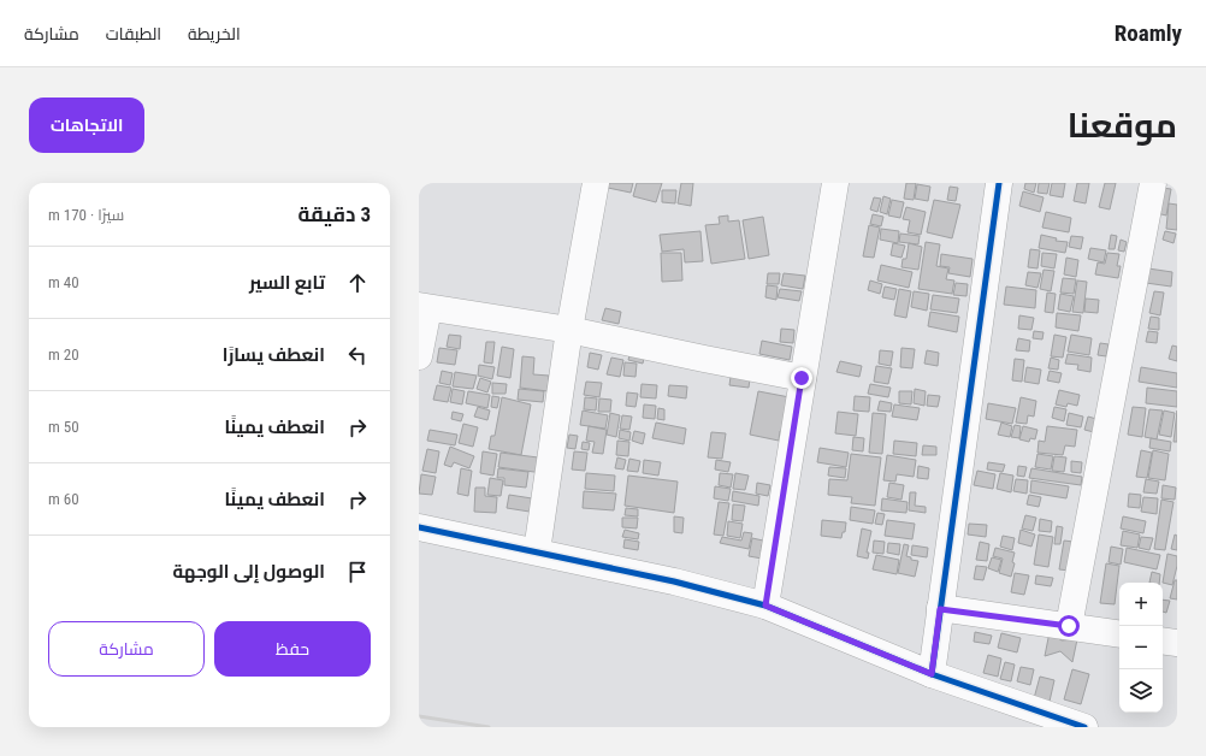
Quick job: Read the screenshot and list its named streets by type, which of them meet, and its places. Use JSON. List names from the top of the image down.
{
  "page": {
    "header": "Roamly",
    "nav": ["الخريطة", "الطبقات", "مشاركة"],
    "title": "موقعنا",
    "buttons": [
      "الاتجاهات",
      ["حفظ", "مشاركة"]
    ],
    "heading": ["3 دقيقة", "سيرًا · 170 m"],
    "list": [
      ["تابع السير", "40 m"],
      ["انعطف يسارًا", "20 m"],
      ["انعطف يمينًا", "50 m"],
      ["انعطف يمينًا", "60 m"],
      "الوصول إلى الوجهة"
    ],
    "map_buttons": ["+", "−"]
  }
}
